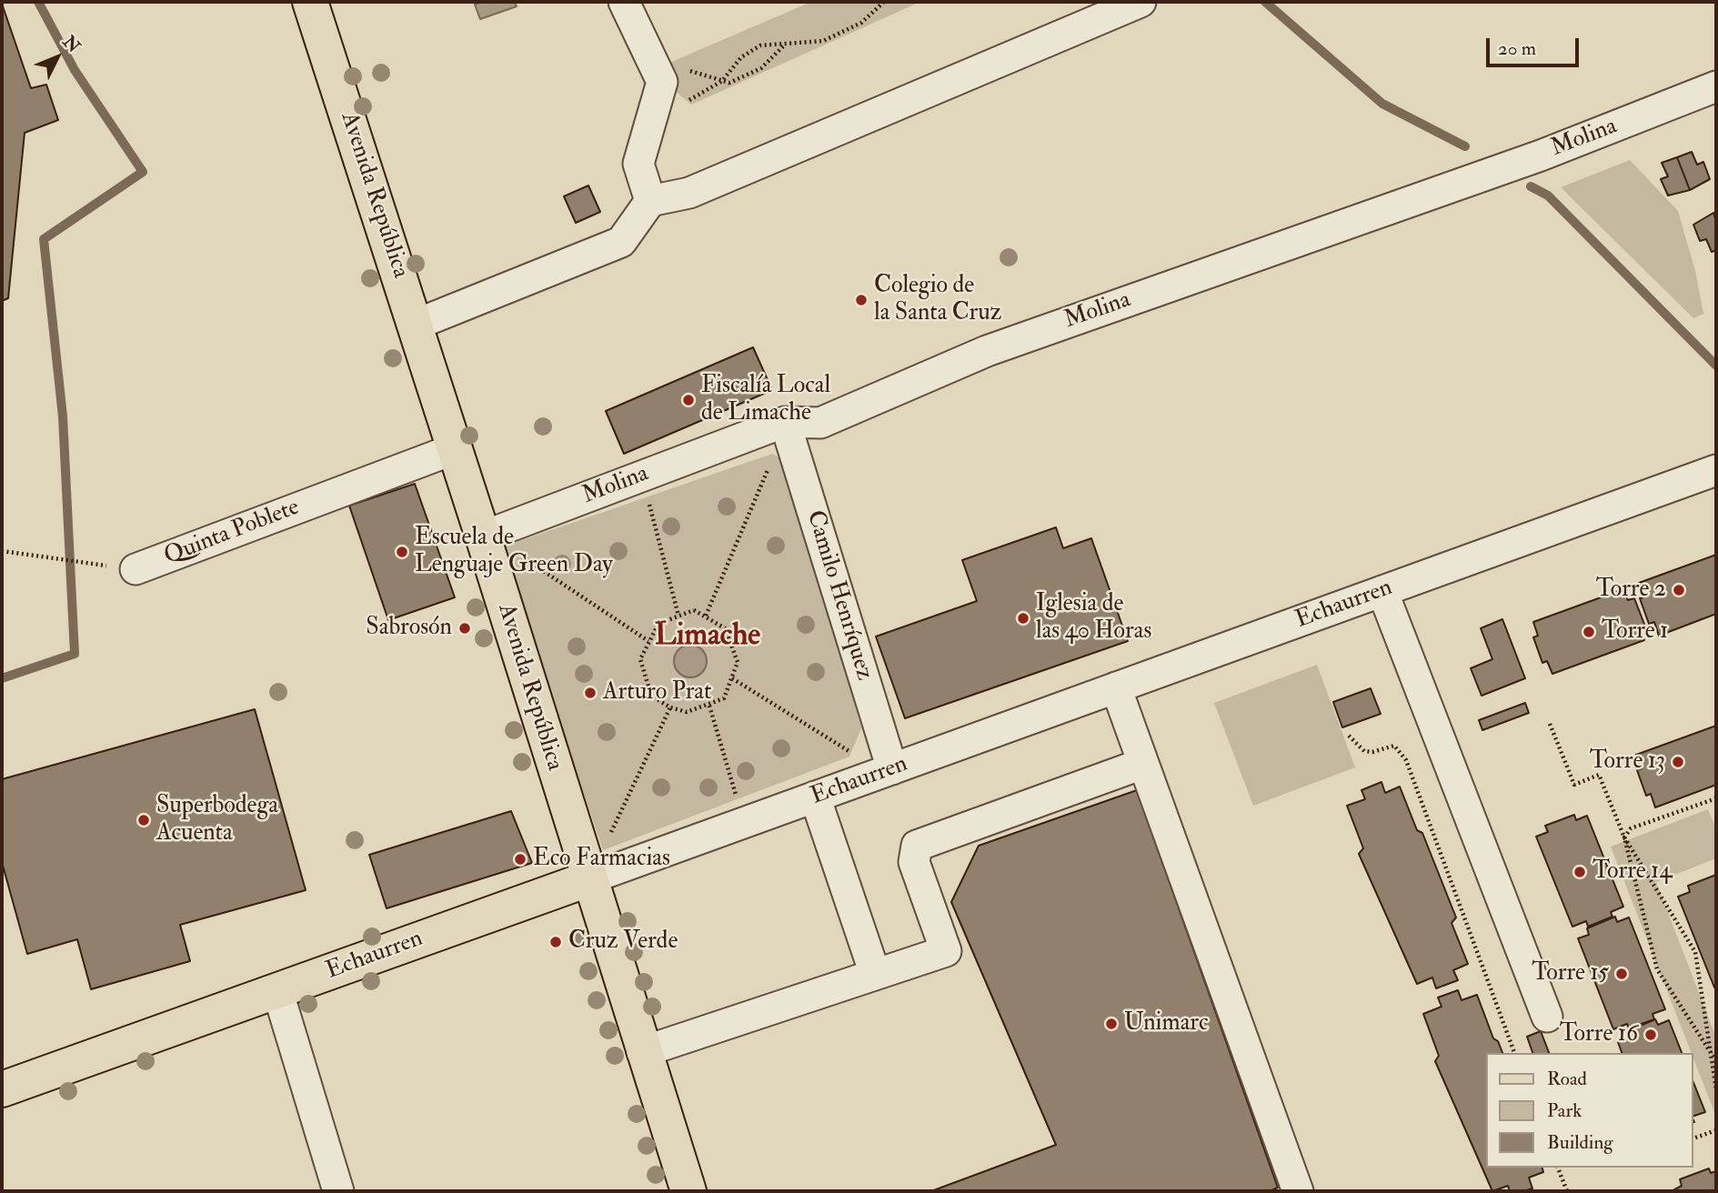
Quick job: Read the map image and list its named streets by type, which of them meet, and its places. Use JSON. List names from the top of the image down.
{
  "streets": {
    "main road": ["Avenida República", "Echaurren"],
    "street": ["Molina", "Quinta Poblete", "Camilo Henríquez"]
  },
  "crossings": [
    ["Molina", "Avenida República"],
    ["Molina", "Camilo Henríquez"],
    ["Avenida República", "Quinta Poblete"],
    ["Avenida República", "Echaurren"],
    ["Camilo Henríquez", "Echaurren"]
  ],
  "districts": ["Limache"],
  "places": [
    "Colegio de la Santa Cruz",
    "Fiscalía Local de Limache",
    "Escuela de Lenguaje Green Day",
    "Torre 2",
    "Iglesia de las 40 Horas",
    "Sabrosón",
    "Torre 1",
    "Arturo Prat",
    "Torre 13",
    "Superbodega Acuenta",
    "Eco Farmacias",
    "Torre 14",
    "Cruz Verde",
    "Torre 15",
    "Unimarc",
    "Torre 16"
  ],
  "legend": ["Road", "Park", "Building"],
  "scale_bar": "20 m",
  "north": "top right"
}
